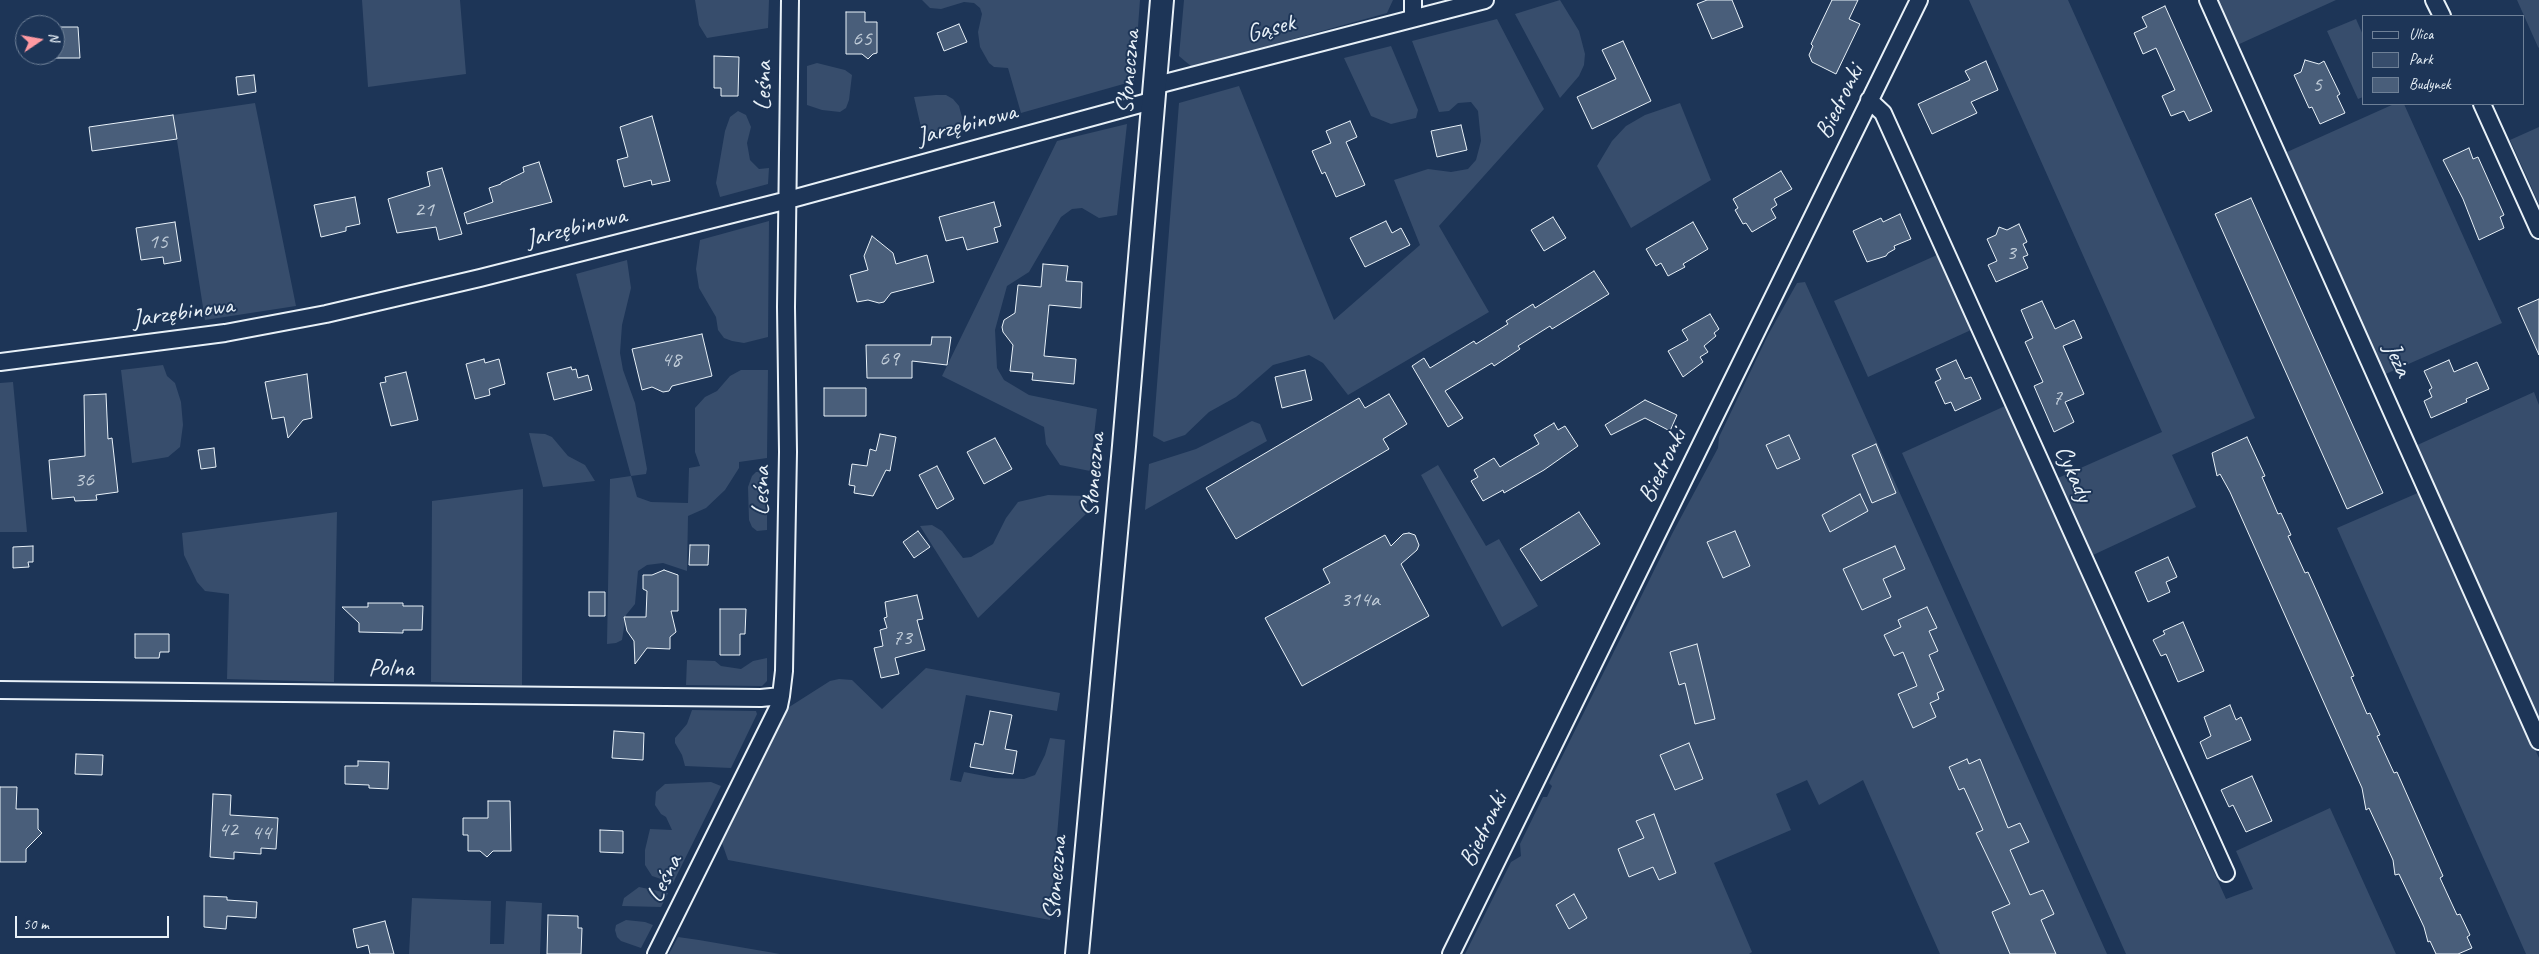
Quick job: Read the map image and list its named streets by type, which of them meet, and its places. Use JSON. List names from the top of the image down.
{
  "streets": {
    "main road": ["Słoneczna"],
    "street": [
      "Gąsek",
      "Leśna",
      "Biedronki",
      "Jarzębinowa",
      "Jeża",
      "Cykady",
      "Polna"
    ]
  },
  "crossings": [
    ["Gąsek", "Słoneczna"],
    ["Gąsek", "Jarzębinowa"],
    ["Słoneczna", "Jarzębinowa"],
    ["Leśna", "Jarzębinowa"],
    ["Leśna", "Polna"],
    ["Biedronki", "Cykady"]
  ],
  "house_numbers": [
    "65",
    "5",
    "21",
    "15",
    "3",
    "69",
    "48",
    "7",
    "36",
    "314a",
    "73",
    "42",
    "44"
  ],
  "legend": ["Ulica", "Park", "Budynek"],
  "scale_bar": "50 m",
  "north": "right"
}
